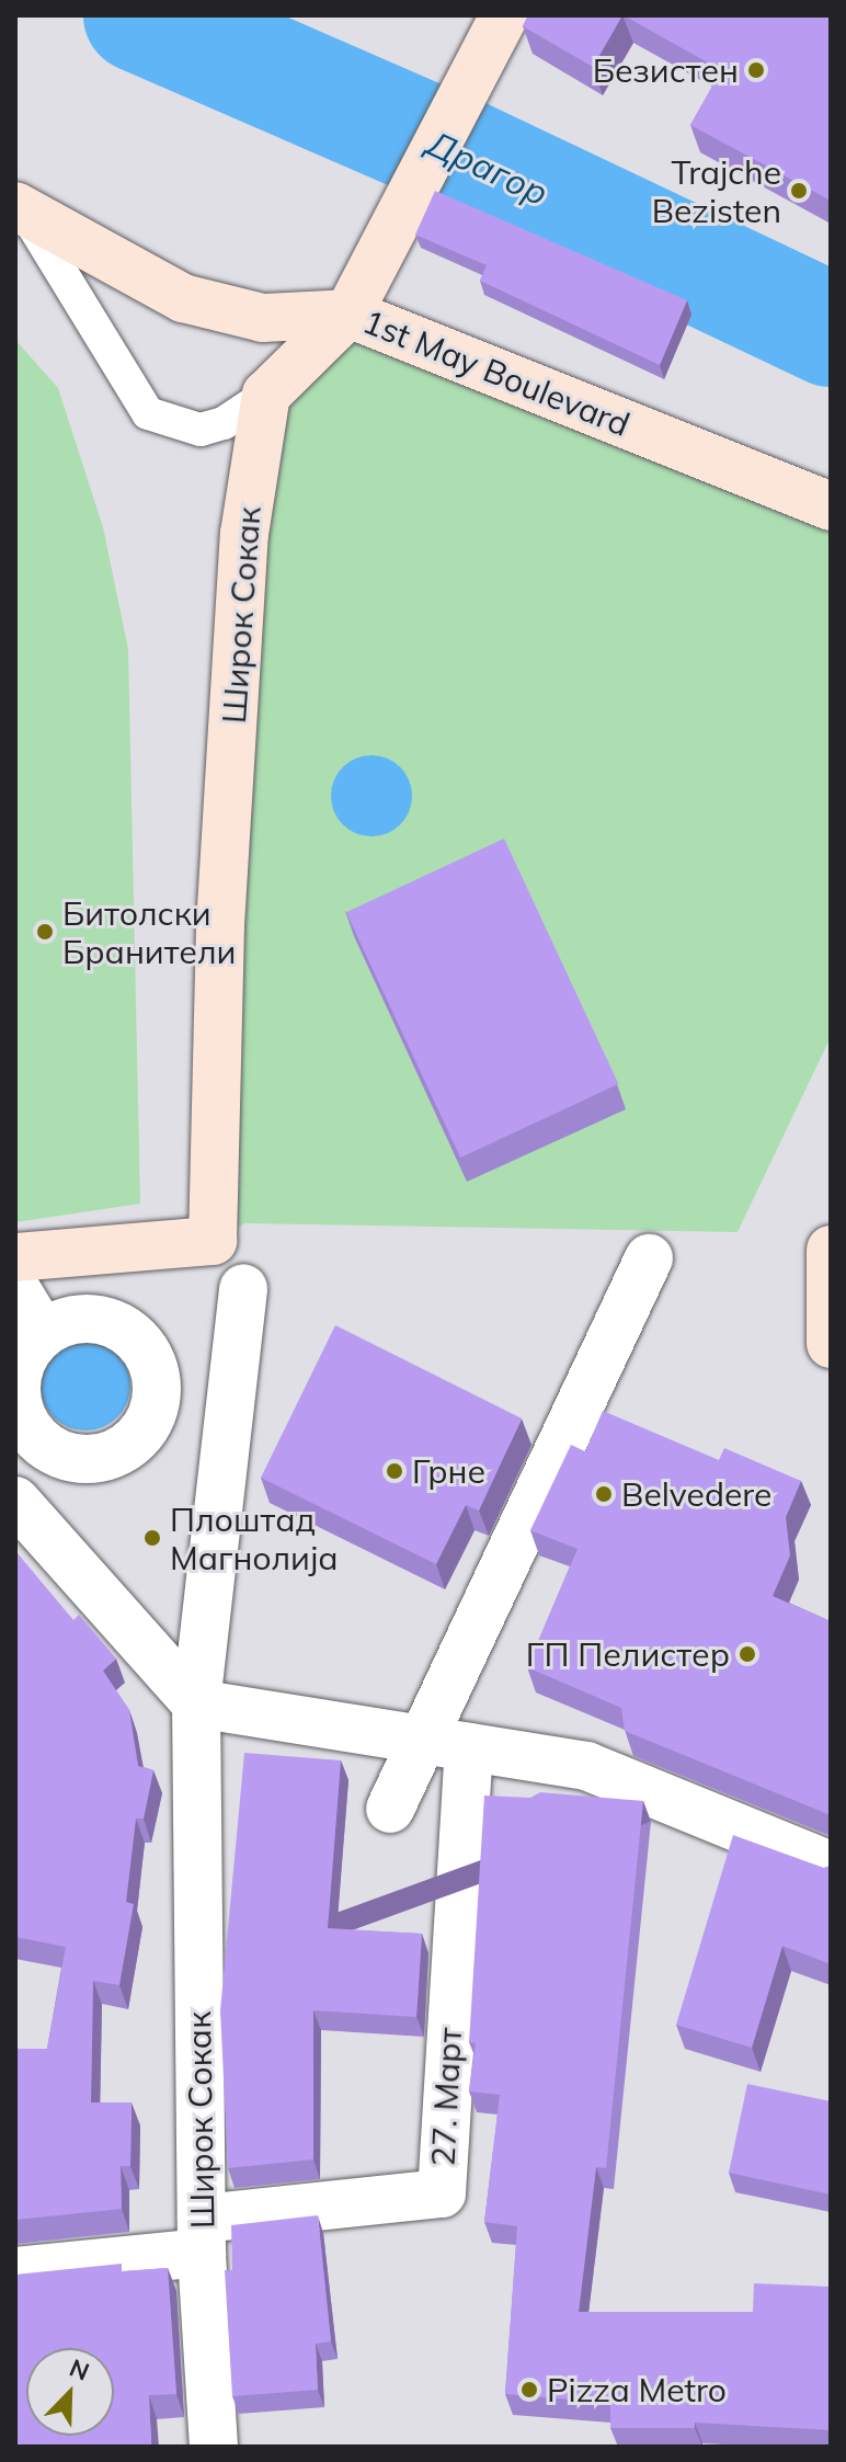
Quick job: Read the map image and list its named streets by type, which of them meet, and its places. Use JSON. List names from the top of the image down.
{
  "streets": {
    "street": ["1st May Boulevard", "Широк Сокак", "27. Март"]
  },
  "crossings": [
    ["Широк Сокак", "27. Март"]
  ],
  "water": ["Драгор"],
  "places": [
    "Безистен",
    "Trajche Bezisten",
    "Битолски Бранители",
    "Грне",
    "Belvedere",
    "Плоштад Магнолија",
    "ГП Пелистер",
    "Pizza Metro"
  ],
  "north": "top right"
}
